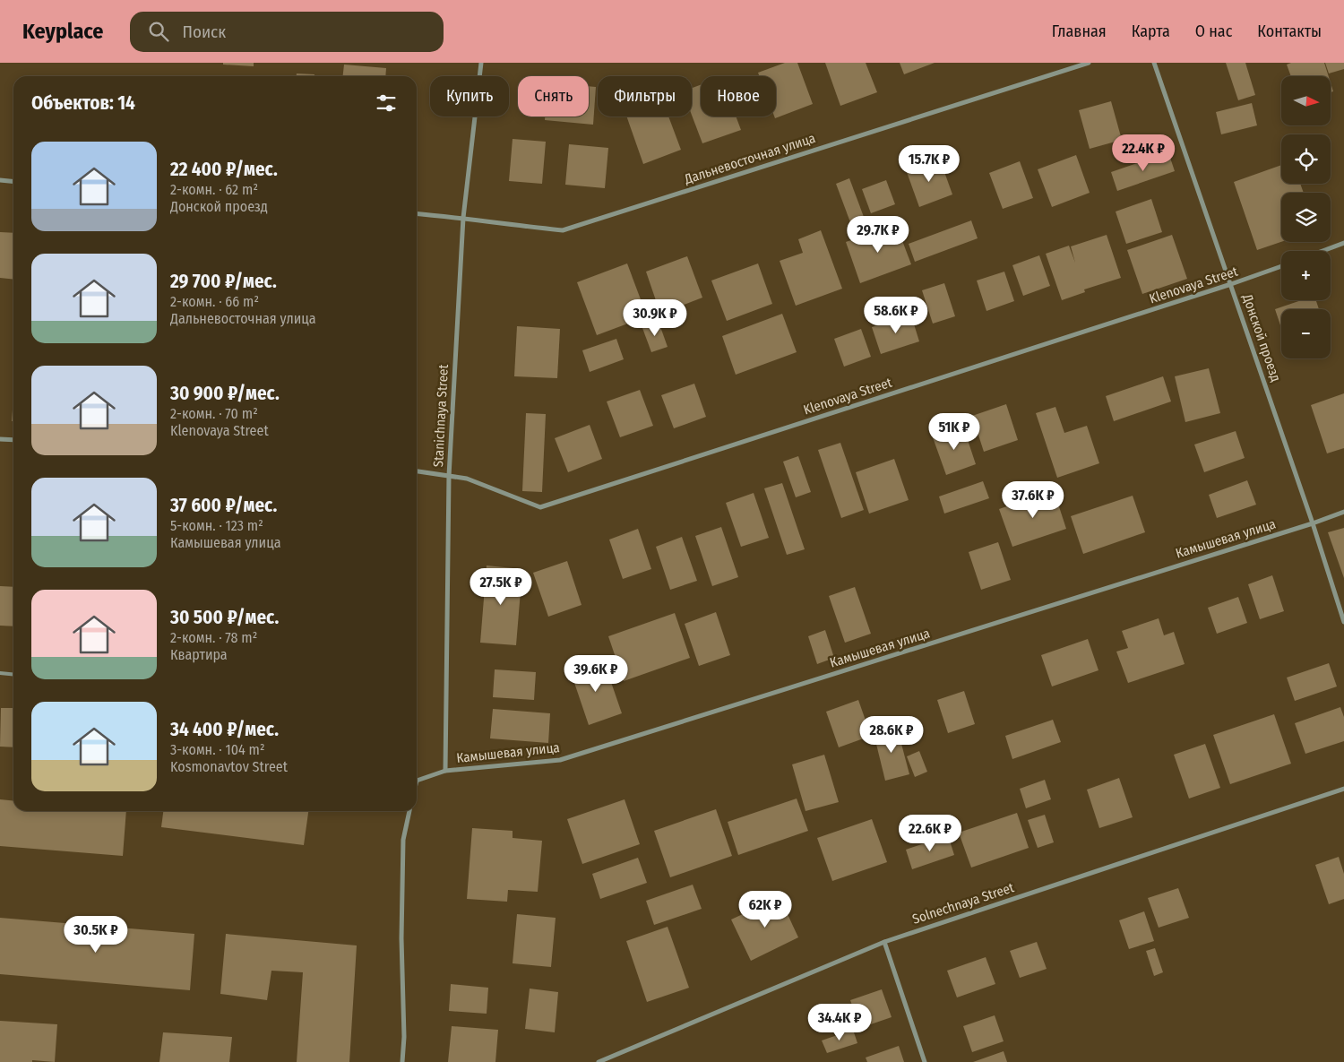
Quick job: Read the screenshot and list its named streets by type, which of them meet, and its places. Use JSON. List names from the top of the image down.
{
  "streets": {
    "street": [
      "Дальневосточная улица",
      "Klenovaya Street",
      "Донской проезд",
      "Stanichnaya Street",
      "Камышевая улица",
      "Solnechnaya Street"
    ]
  },
  "crossings": [
    ["Дальневосточная улица", "Stanichnaya Street"],
    ["Klenovaya Street", "Донской проезд"],
    ["Klenovaya Street", "Stanichnaya Street"],
    ["Донской проезд", "Камышевая улица"],
    ["Stanichnaya Street", "Камышевая улица"]
  ],
  "north": "right",
  "page": {
    "header": "Keyplace",
    "search": "Поиск",
    "nav": [
      "Главная",
      "Карта",
      "О нас",
      "Контакты"
    ],
    "map_buttons": ["+", "−"],
    "chip": [
      "Купить",
      "Снять",
      "Фильтры",
      "Новое"
    ],
    "heading": "Объектов: 14",
    "list": [
      {
        "name": "22 400 ₽/мес.",
        "note": "2-комн. · 62 m² · Донской проезд"
      },
      {
        "name": "29 700 ₽/мес.",
        "note": "2-комн. · 66 m² · Дальневосточная улица"
      },
      {
        "name": "30 900 ₽/мес.",
        "note": "2-комн. · 70 m² · Klenovaya Street"
      },
      {
        "name": "37 600 ₽/мес.",
        "note": "5-комн. · 123 m² · Камышевая улица"
      },
      {
        "name": "30 500 ₽/мес.",
        "note": "2-комн. · 78 m² · Квартира"
      },
      {
        "name": "34 400 ₽/мес.",
        "note": "3-комн. · 104 m² · Kosmonavtov Street"
      }
    ],
    "price": [
      "22.4K ₽",
      "15.7K ₽",
      "29.7K ₽",
      "58.6K ₽",
      "30.9K ₽",
      "51K ₽",
      "37.6K ₽",
      "27.5K ₽",
      "39.6K ₽",
      "28.6K ₽",
      "22.6K ₽",
      "62K ₽",
      "30.5K ₽",
      "34.4K ₽"
    ]
  }
}
